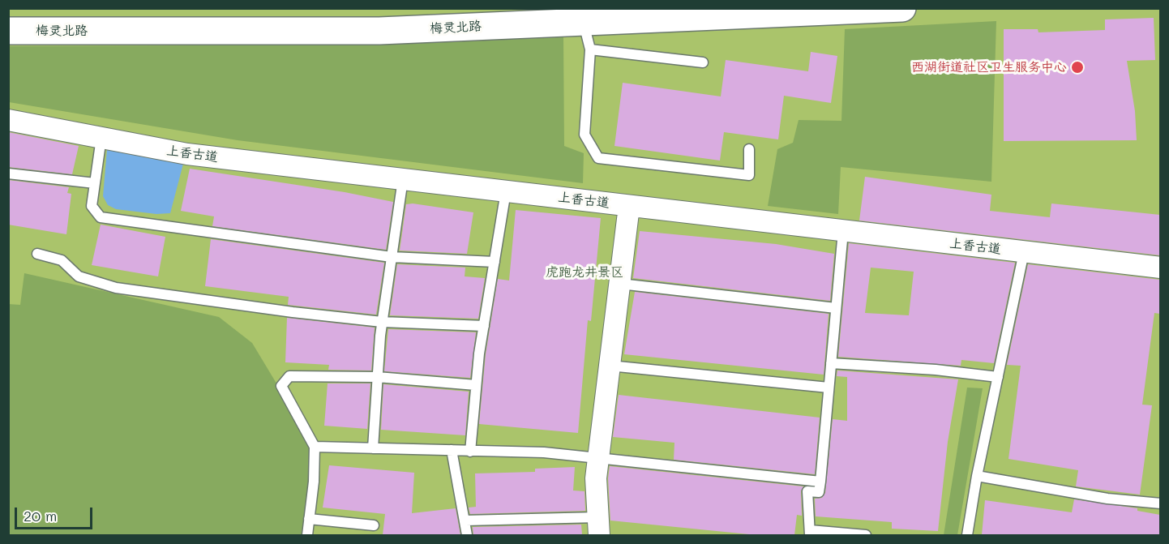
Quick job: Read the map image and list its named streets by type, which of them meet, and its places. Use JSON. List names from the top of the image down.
{
  "streets": {
    "street": ["梅灵北路", "上香古道"]
  },
  "parks": ["虎跑龙井景区"],
  "places": ["西湖街道社区卫生服务中心"],
  "scale_bar": "20 m"
}
